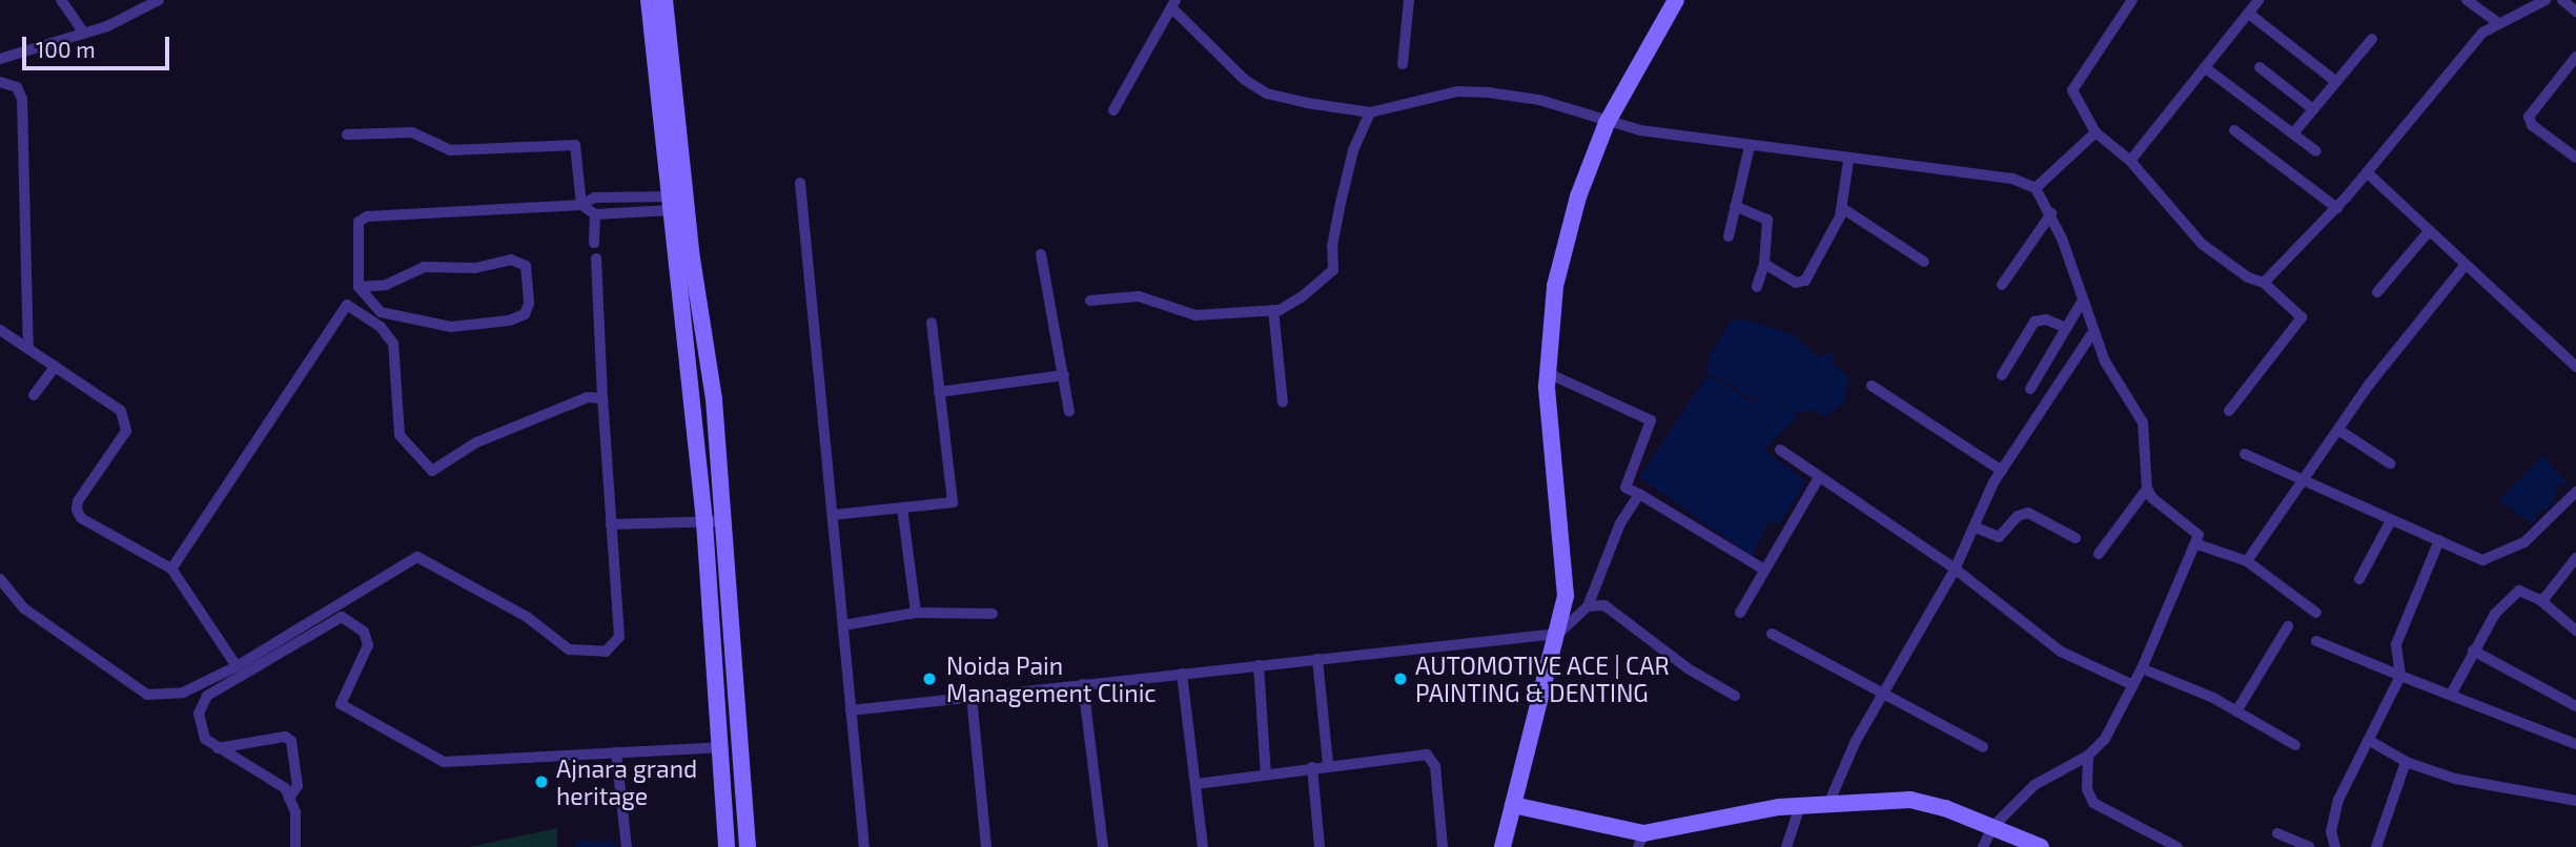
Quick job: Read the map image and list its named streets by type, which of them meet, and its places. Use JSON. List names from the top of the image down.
{
  "places": ["Noida Pain Management Clinic", "AUTOMOTIVE ACE | CAR PAINTING & DENTING", "Ajnara grand heritage"],
  "scale_bar": "100 m"
}
